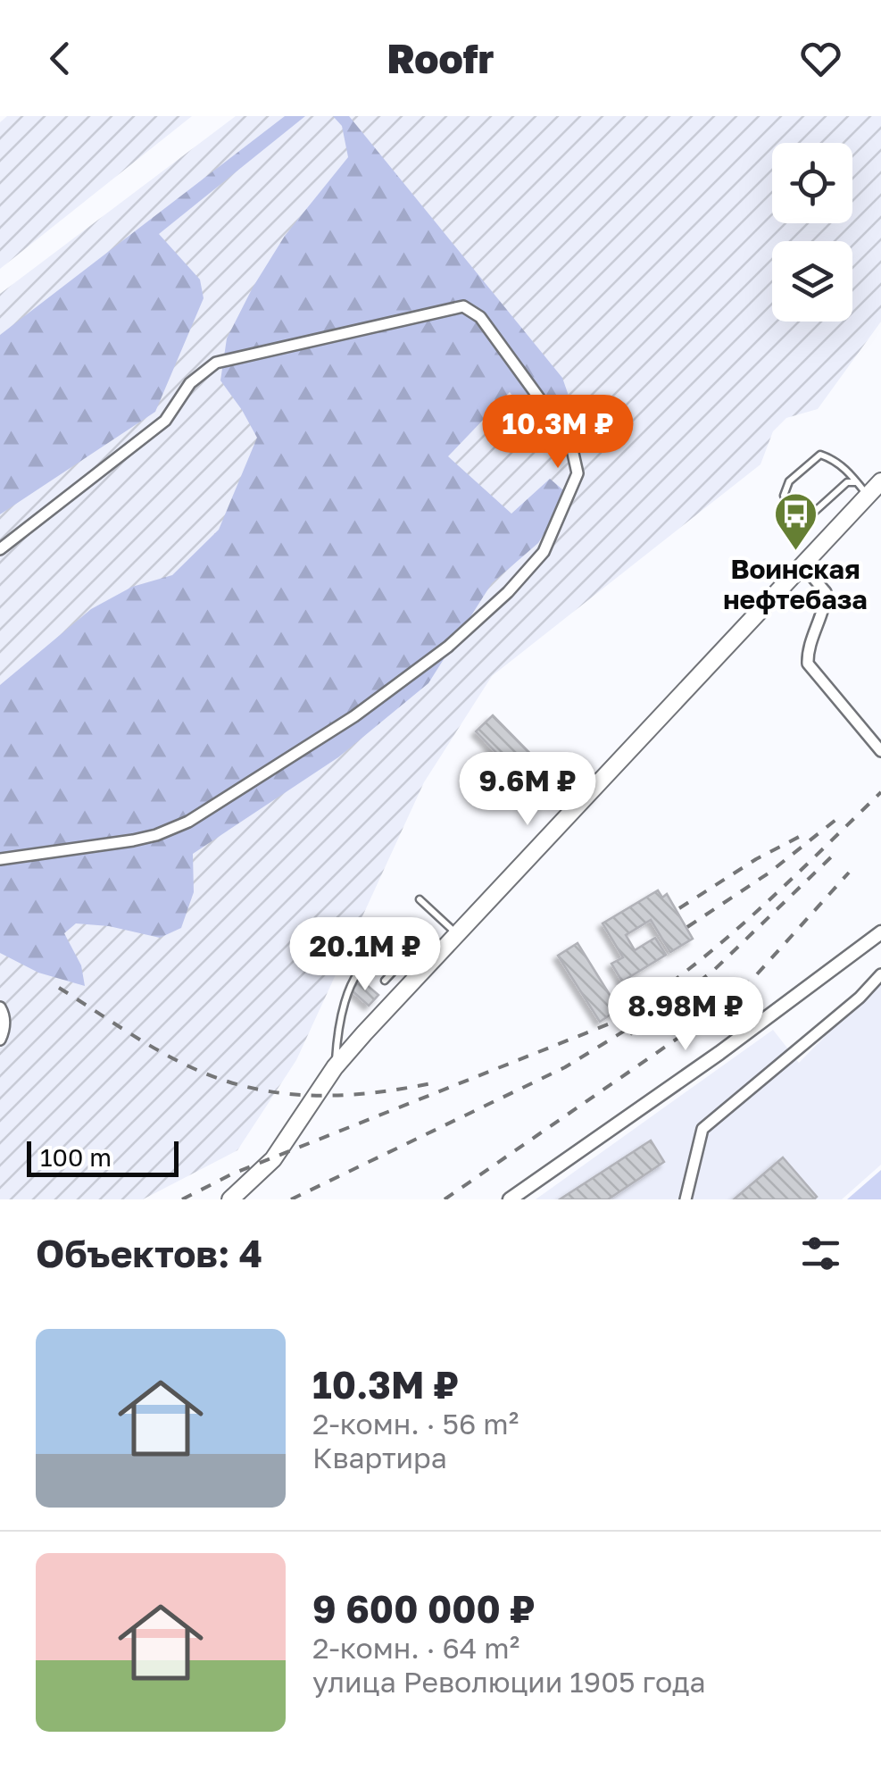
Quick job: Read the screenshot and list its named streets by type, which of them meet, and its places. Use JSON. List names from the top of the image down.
{
  "places": {
    "bus stop": ["Воинская нефтебаза"]
  },
  "scale_bar": "100 m",
  "page": {
    "header": "Roofr",
    "price": [
      "10.3M ₽",
      "9.6M ₽",
      "20.1M ₽",
      "8.98M ₽"
    ],
    "scale": "100 m",
    "heading": "Объектов: 4",
    "list": [
      {
        "name": "10.3M ₽",
        "note": "2-комн. · 56 m² · Квартира"
      },
      {
        "name": "9 600 000 ₽",
        "note": "2-комн. · 64 m² · улица Революции 1905 года"
      }
    ]
  }
}
